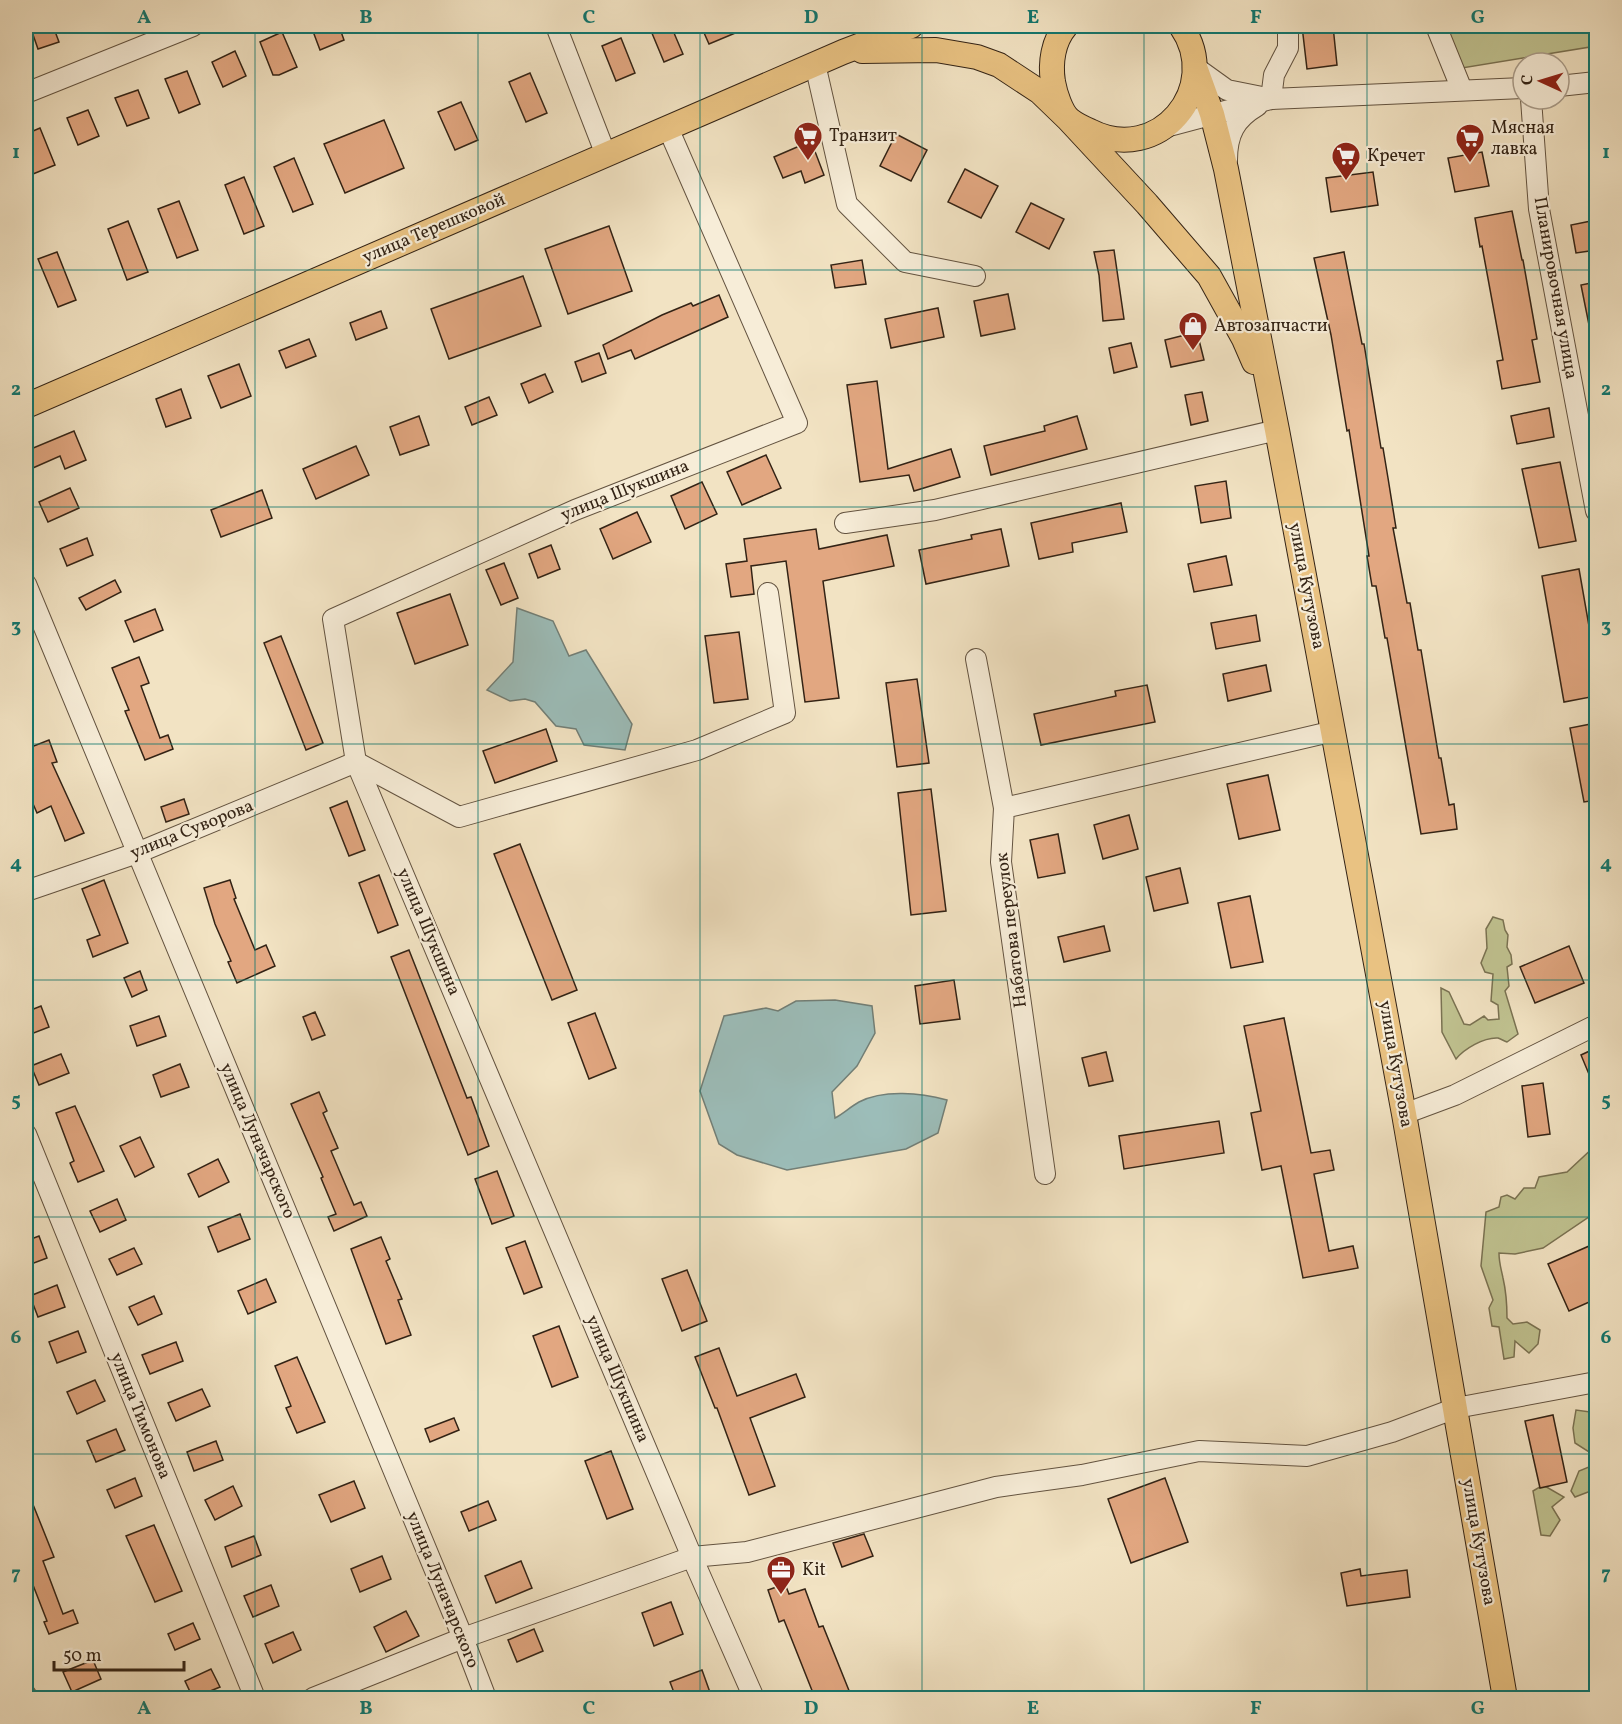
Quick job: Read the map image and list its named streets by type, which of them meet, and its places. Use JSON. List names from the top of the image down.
{
  "streets": {
    "main road": ["улица Терешковой", "улица Кутузова"],
    "street": [
      "Планировочная улица",
      "улица Шукшина",
      "улица Суворова",
      "Набатова переулок",
      "улица Луначарского",
      "улица Тимонова"
    ]
  },
  "crossings": [
    ["улица Терешковой", "улица Шукшина"],
    ["улица Терешковой", "улица Кутузова"],
    ["улица Шукшина", "улица Суворова"],
    ["улица Суворова", "улица Луначарского"]
  ],
  "places": {
    "supermarket": ["Транзит", "Мясная лавка", "Кречет"],
    "shop": ["Автозапчасти"],
    "office": ["Kit"]
  },
  "scale_bar": "50 m",
  "north": "left",
  "grid": {
    "columns": [
      "A",
      "B",
      "C",
      "D",
      "E",
      "F",
      "G"
    ],
    "rows": [
      "1",
      "2",
      "3",
      "4",
      "5",
      "6",
      "7"
    ]
  }
}
